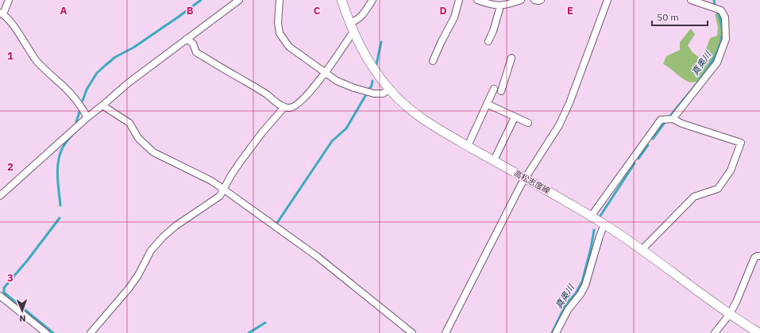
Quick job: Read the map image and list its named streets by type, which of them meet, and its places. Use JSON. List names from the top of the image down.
{
  "streets": {
    "main road": ["高松志度線"]
  },
  "water": ["真奥川"],
  "scale_bar": "50 m",
  "north": "bottom",
  "grid": {
    "columns": [
      "A",
      "B",
      "C",
      "D",
      "E"
    ],
    "rows": ["1", "2", "3"]
  }
}
